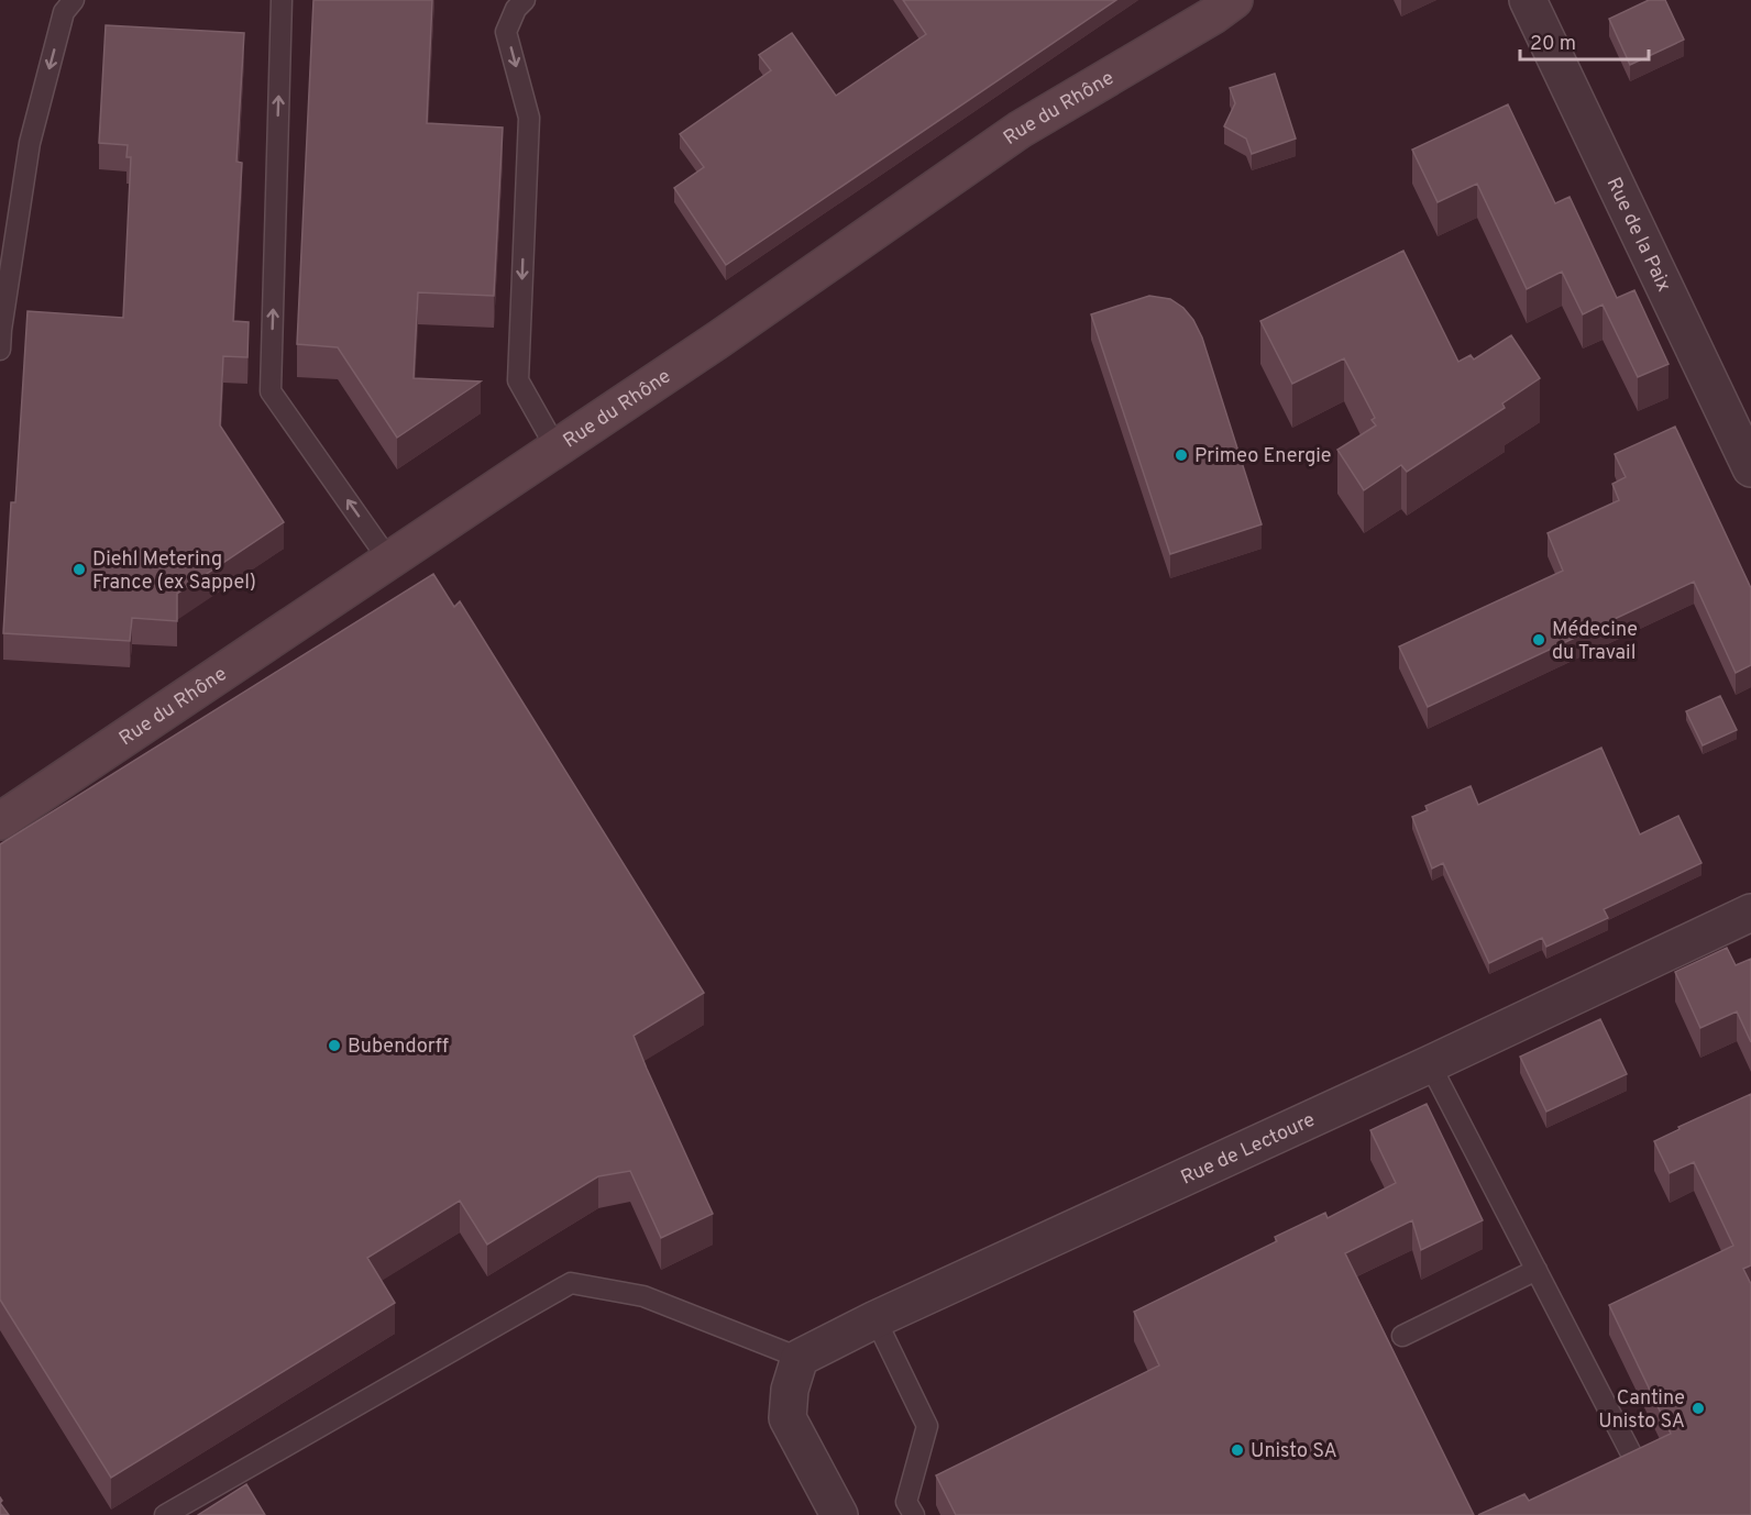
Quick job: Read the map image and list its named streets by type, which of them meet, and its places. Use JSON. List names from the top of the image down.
{
  "streets": {
    "street": ["Rue du Rhône", "Rue de la Paix", "Rue de Lectoure"]
  },
  "places": [
    "Primeo Energie",
    "Diehl Metering France (ex Sappel)",
    "Médecine du Travail",
    "Bubendorff",
    "Cantine Unisto SA",
    "Unisto SA"
  ],
  "scale_bar": "20 m"
}
